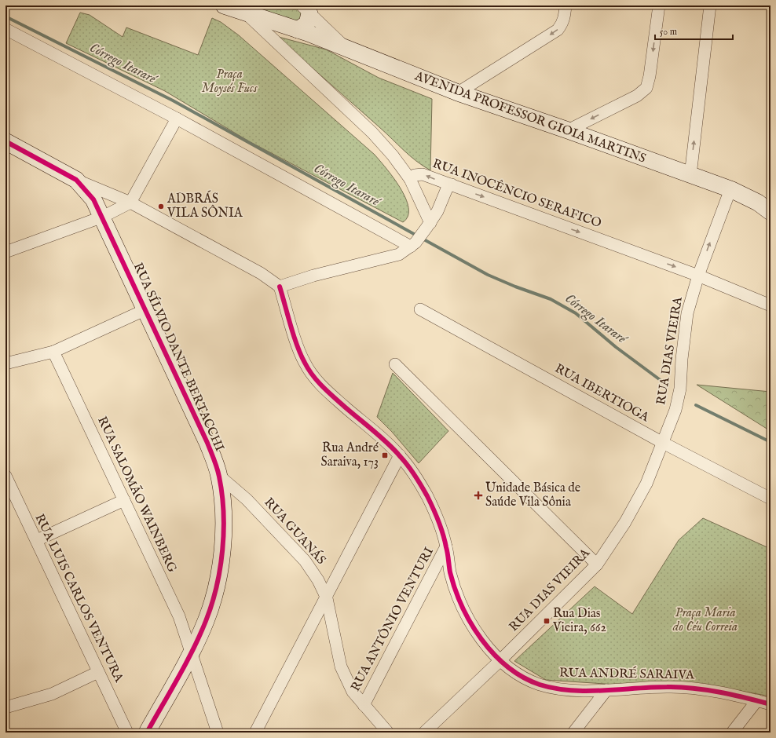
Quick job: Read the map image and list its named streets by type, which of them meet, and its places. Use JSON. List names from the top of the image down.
{
  "streets": {
    "street": [
      "AVENIDA PROFESSOR GIOIA MARTINS",
      "RUA INOCÊNCIO SERAFICO",
      "RUA DIAS VIEIRA",
      "RUA SÍLVIO DANTE BERTACCHI",
      "RUA IBERTIOGA",
      "RUA SALOMÃO WAINBERG",
      "RUA GUANÁS",
      "RUA LUIS CARLOS VENTURA",
      "RUA ANTÔNIO VENTURI",
      "RUA ANDRÉ SARAIVA"
    ]
  },
  "crossings": [
    ["AVENIDA PROFESSOR GIOIA MARTINS", "RUA DIAS VIEIRA"],
    ["RUA INOCÊNCIO SERAFICO", "RUA DIAS VIEIRA"],
    ["RUA DIAS VIEIRA", "RUA IBERTIOGA"],
    ["RUA DIAS VIEIRA", "RUA ANDRÉ SARAIVA"],
    ["RUA SÍLVIO DANTE BERTACCHI", "RUA SALOMÃO WAINBERG"],
    ["RUA SÍLVIO DANTE BERTACCHI", "RUA GUANÁS"],
    ["RUA GUANÁS", "RUA ANTÔNIO VENTURI"],
    ["RUA ANTÔNIO VENTURI", "RUA ANDRÉ SARAIVA"]
  ],
  "water": ["Córrego Itararé"],
  "parks": ["Praça Moysés Fucs", "Praça Maria do Céu Correia"],
  "places": {
    "other": ["ADBRÁS VILA SÔNIA"],
    "transit": ["Rua André Saraiva, 173", "Rua Dias Vieira, 662"],
    "health": ["Unidade Básica de Saúde Vila Sônia"]
  },
  "scale_bar": "50 m"
}
